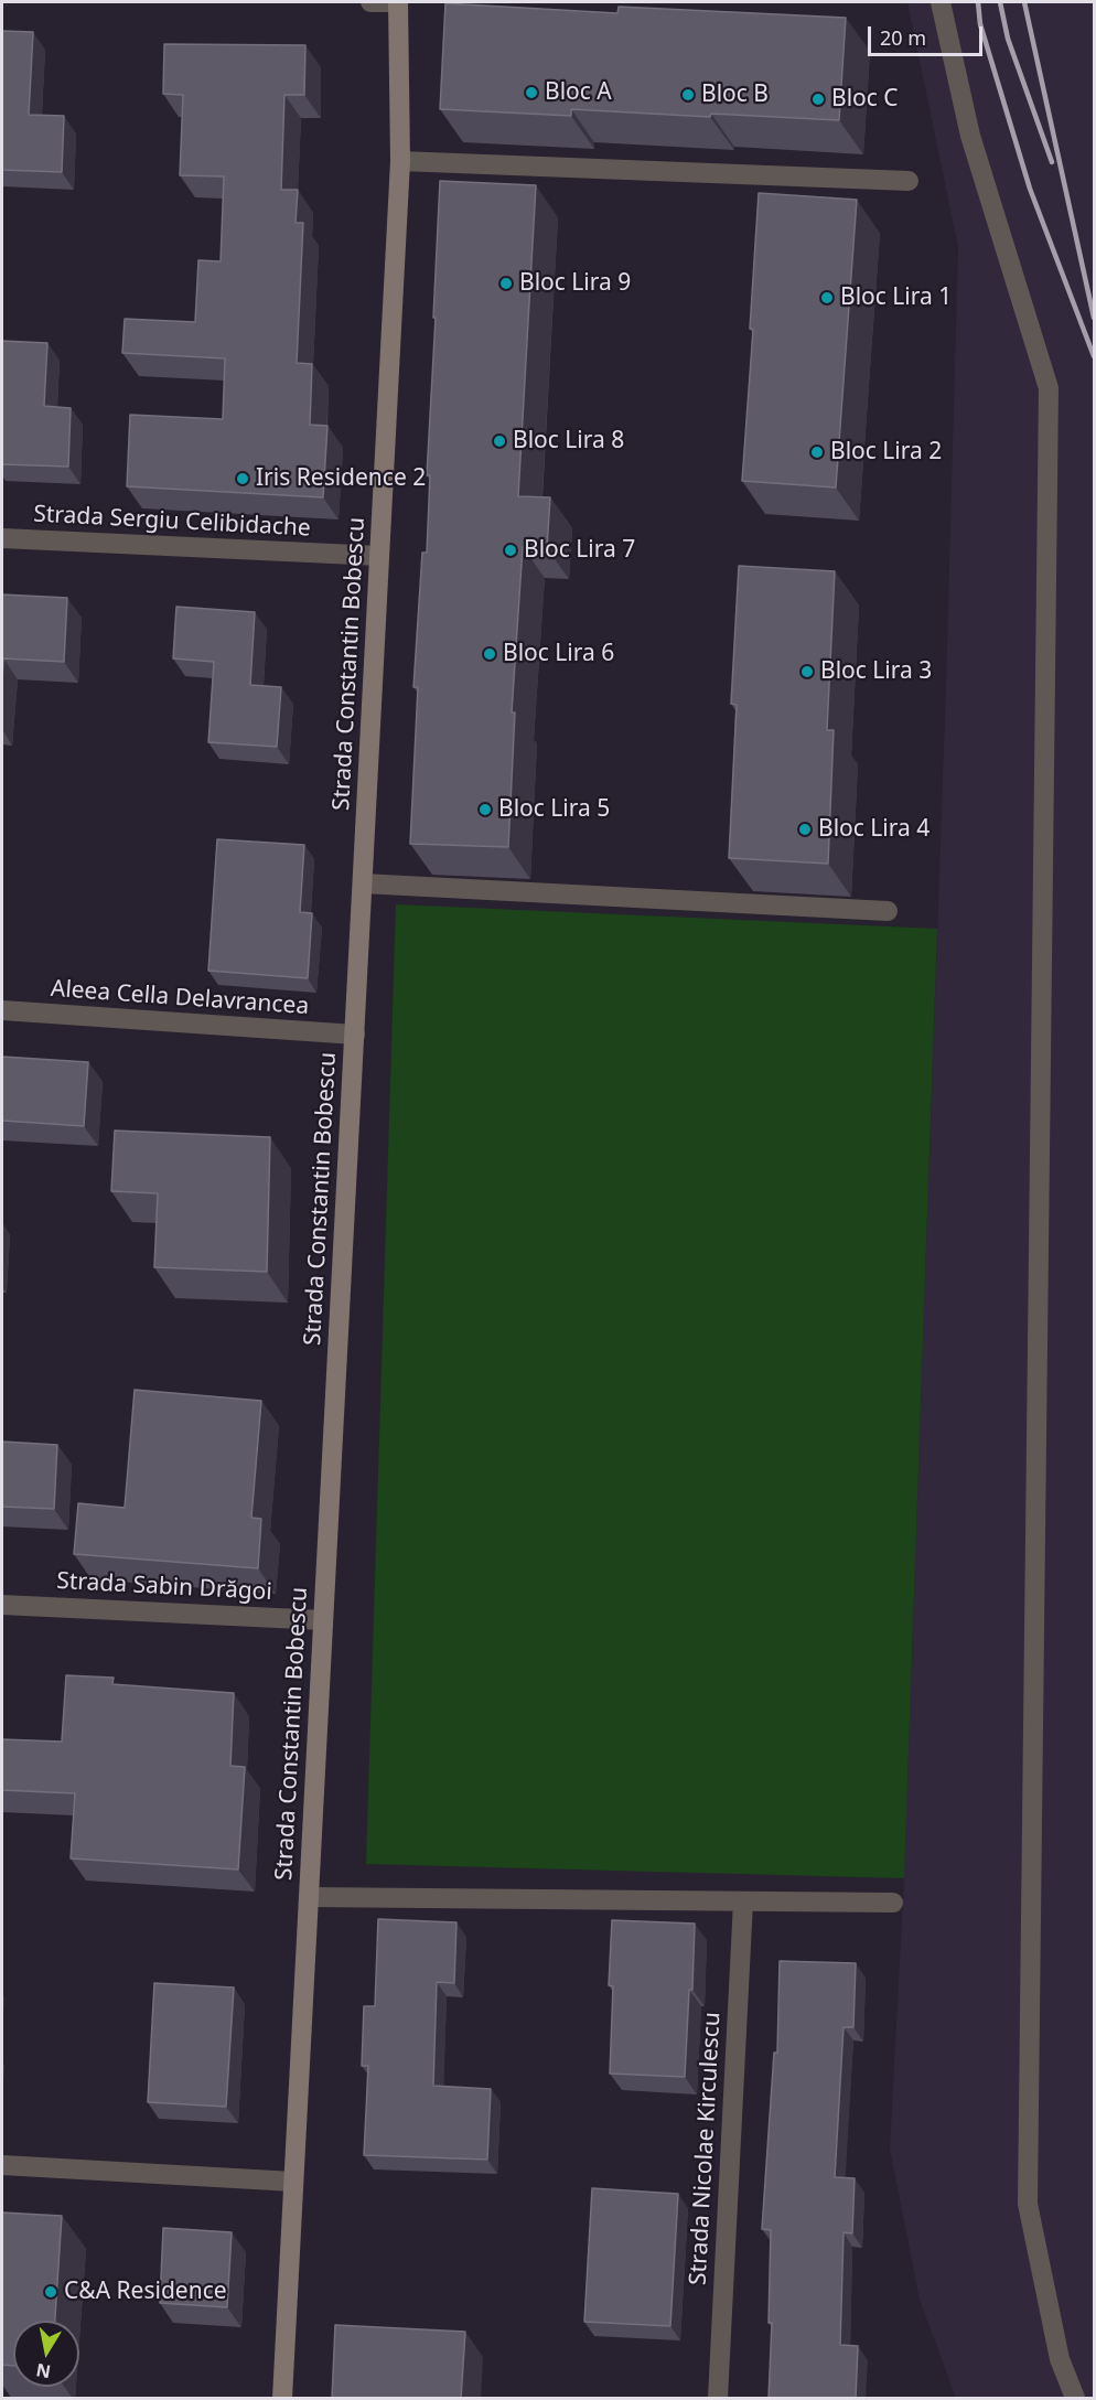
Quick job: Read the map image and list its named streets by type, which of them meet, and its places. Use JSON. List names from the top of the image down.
{
  "streets": {
    "street": [
      "Strada Sergiu Celibidache",
      "Strada Constantin Bobescu",
      "Aleea Cella Delavrancea",
      "Strada Sabin Drăgoi",
      "Strada Nicolae Kirculescu"
    ]
  },
  "crossings": [
    ["Strada Sergiu Celibidache", "Strada Constantin Bobescu"],
    ["Strada Constantin Bobescu", "Aleea Cella Delavrancea"],
    ["Strada Constantin Bobescu", "Strada Sabin Drăgoi"]
  ],
  "places": [
    "Bloc A",
    "Bloc B",
    "Bloc C",
    "Bloc Lira 9",
    "Bloc Lira 1",
    "Bloc Lira 8",
    "Bloc Lira 2",
    "Iris Residence 2",
    "Bloc Lira 7",
    "Bloc Lira 6",
    "Bloc Lira 3",
    "Bloc Lira 5",
    "Bloc Lira 4",
    "C&A Residence"
  ],
  "scale_bar": "20 m",
  "north": "bottom"
}
